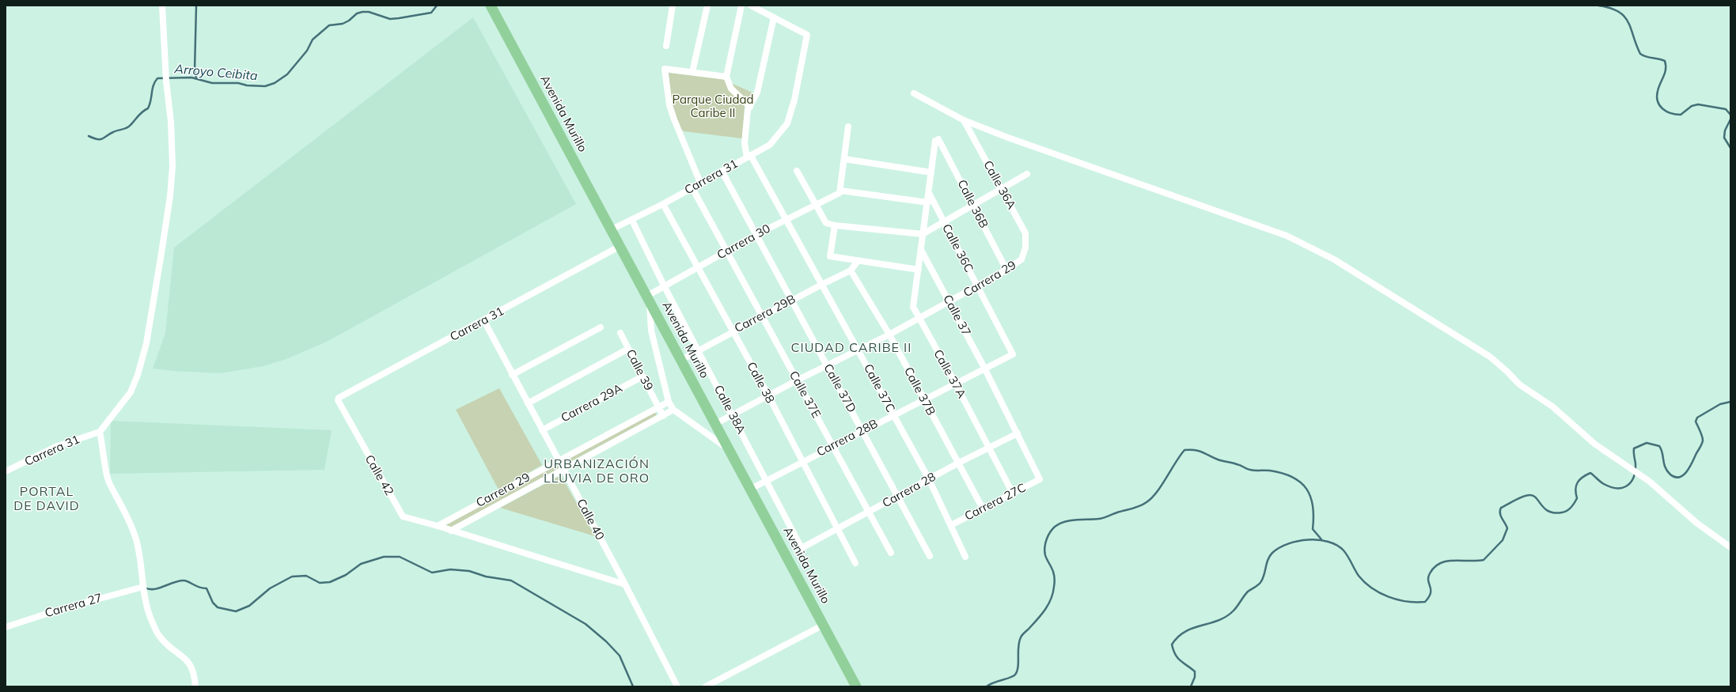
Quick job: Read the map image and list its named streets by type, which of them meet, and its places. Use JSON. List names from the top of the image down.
{
  "streets": {
    "main road": ["Avenida Murillo"],
    "street": [
      "Carrera 31",
      "Calle 36A",
      "Calle 36B",
      "Carrera 30",
      "Calle 36C",
      "Carrera 29",
      "Carrera 29B",
      "Calle 37",
      "Calle 39",
      "Calle 37A",
      "Calle 38",
      "Calle 37D",
      "Calle 37C",
      "Calle 37B",
      "Calle 37E",
      "Carrera 29A",
      "Calle 38A",
      "Carrera 28B",
      "Calle 42",
      "Carrera 28",
      "Carrera 27C",
      "Calle 40",
      "Carrera 27"
    ]
  },
  "crossings": [
    ["Avenida Murillo", "Carrera 31"],
    ["Avenida Murillo", "Carrera 30"],
    ["Avenida Murillo", "Carrera 29"],
    ["Avenida Murillo", "Carrera 29B"],
    ["Avenida Murillo", "Carrera 28B"],
    ["Carrera 31", "Calle 38"],
    ["Carrera 31", "Calle 37D"],
    ["Carrera 31", "Calle 37C"],
    ["Carrera 31", "Calle 37E"],
    ["Carrera 31", "Calle 38A"],
    ["Carrera 31", "Calle 42"],
    ["Carrera 31", "Calle 40"],
    ["Calle 36A", "Carrera 29"],
    ["Calle 36B", "Carrera 29"],
    ["Carrera 30", "Calle 38"],
    ["Carrera 30", "Calle 37D"],
    ["Carrera 30", "Calle 37C"],
    ["Carrera 30", "Calle 37E"],
    ["Carrera 30", "Calle 38A"],
    ["Calle 36C", "Carrera 29"],
    ["Calle 36C", "Carrera 28B"],
    ["Carrera 29", "Calle 37"],
    ["Carrera 29", "Calle 39"],
    ["Carrera 29", "Calle 37A"],
    ["Carrera 29", "Calle 38"],
    ["Carrera 29", "Calle 37D"],
    ["Carrera 29", "Calle 37C"],
    ["Carrera 29", "Calle 37B"],
    ["Carrera 29", "Calle 37E"],
    ["Carrera 29", "Calle 38A"],
    ["Carrera 29", "Calle 42"],
    ["Carrera 29", "Calle 40"],
    ["Carrera 29B", "Calle 38"],
    ["Carrera 29B", "Calle 37D"],
    ["Carrera 29B", "Calle 37C"],
    ["Carrera 29B", "Calle 37B"],
    ["Carrera 29B", "Calle 37E"],
    ["Carrera 29B", "Calle 38A"],
    ["Calle 37", "Calle 37A"],
    ["Calle 37", "Carrera 28B"],
    ["Calle 37", "Carrera 28"],
    ["Calle 37", "Carrera 27C"],
    ["Calle 39", "Carrera 29A"],
    ["Calle 37A", "Carrera 28B"],
    ["Calle 37A", "Carrera 28"],
    ["Calle 37A", "Carrera 27C"],
    ["Calle 38", "Carrera 28B"],
    ["Calle 38", "Carrera 28"],
    ["Calle 37D", "Carrera 28B"],
    ["Calle 37D", "Carrera 28"],
    ["Calle 37C", "Carrera 28B"],
    ["Calle 37C", "Carrera 28"],
    ["Calle 37C", "Carrera 27C"],
    ["Calle 37B", "Carrera 28B"],
    ["Calle 37B", "Carrera 28"],
    ["Calle 37B", "Carrera 27C"],
    ["Calle 37E", "Carrera 28B"],
    ["Calle 37E", "Carrera 28"],
    ["Carrera 29A", "Calle 40"],
    ["Calle 38A", "Carrera 28B"],
    ["Calle 38A", "Carrera 28"],
    ["Calle 42", "Calle 40"]
  ],
  "districts": ["CIUDAD CARIBE II", "URBANIZACIÓN LLUVIA DE ORO", "PORTAL DE DAVID"],
  "water": ["Arroyo Ceibita"],
  "parks": ["Parque Ciudad Caribe II"]
}
